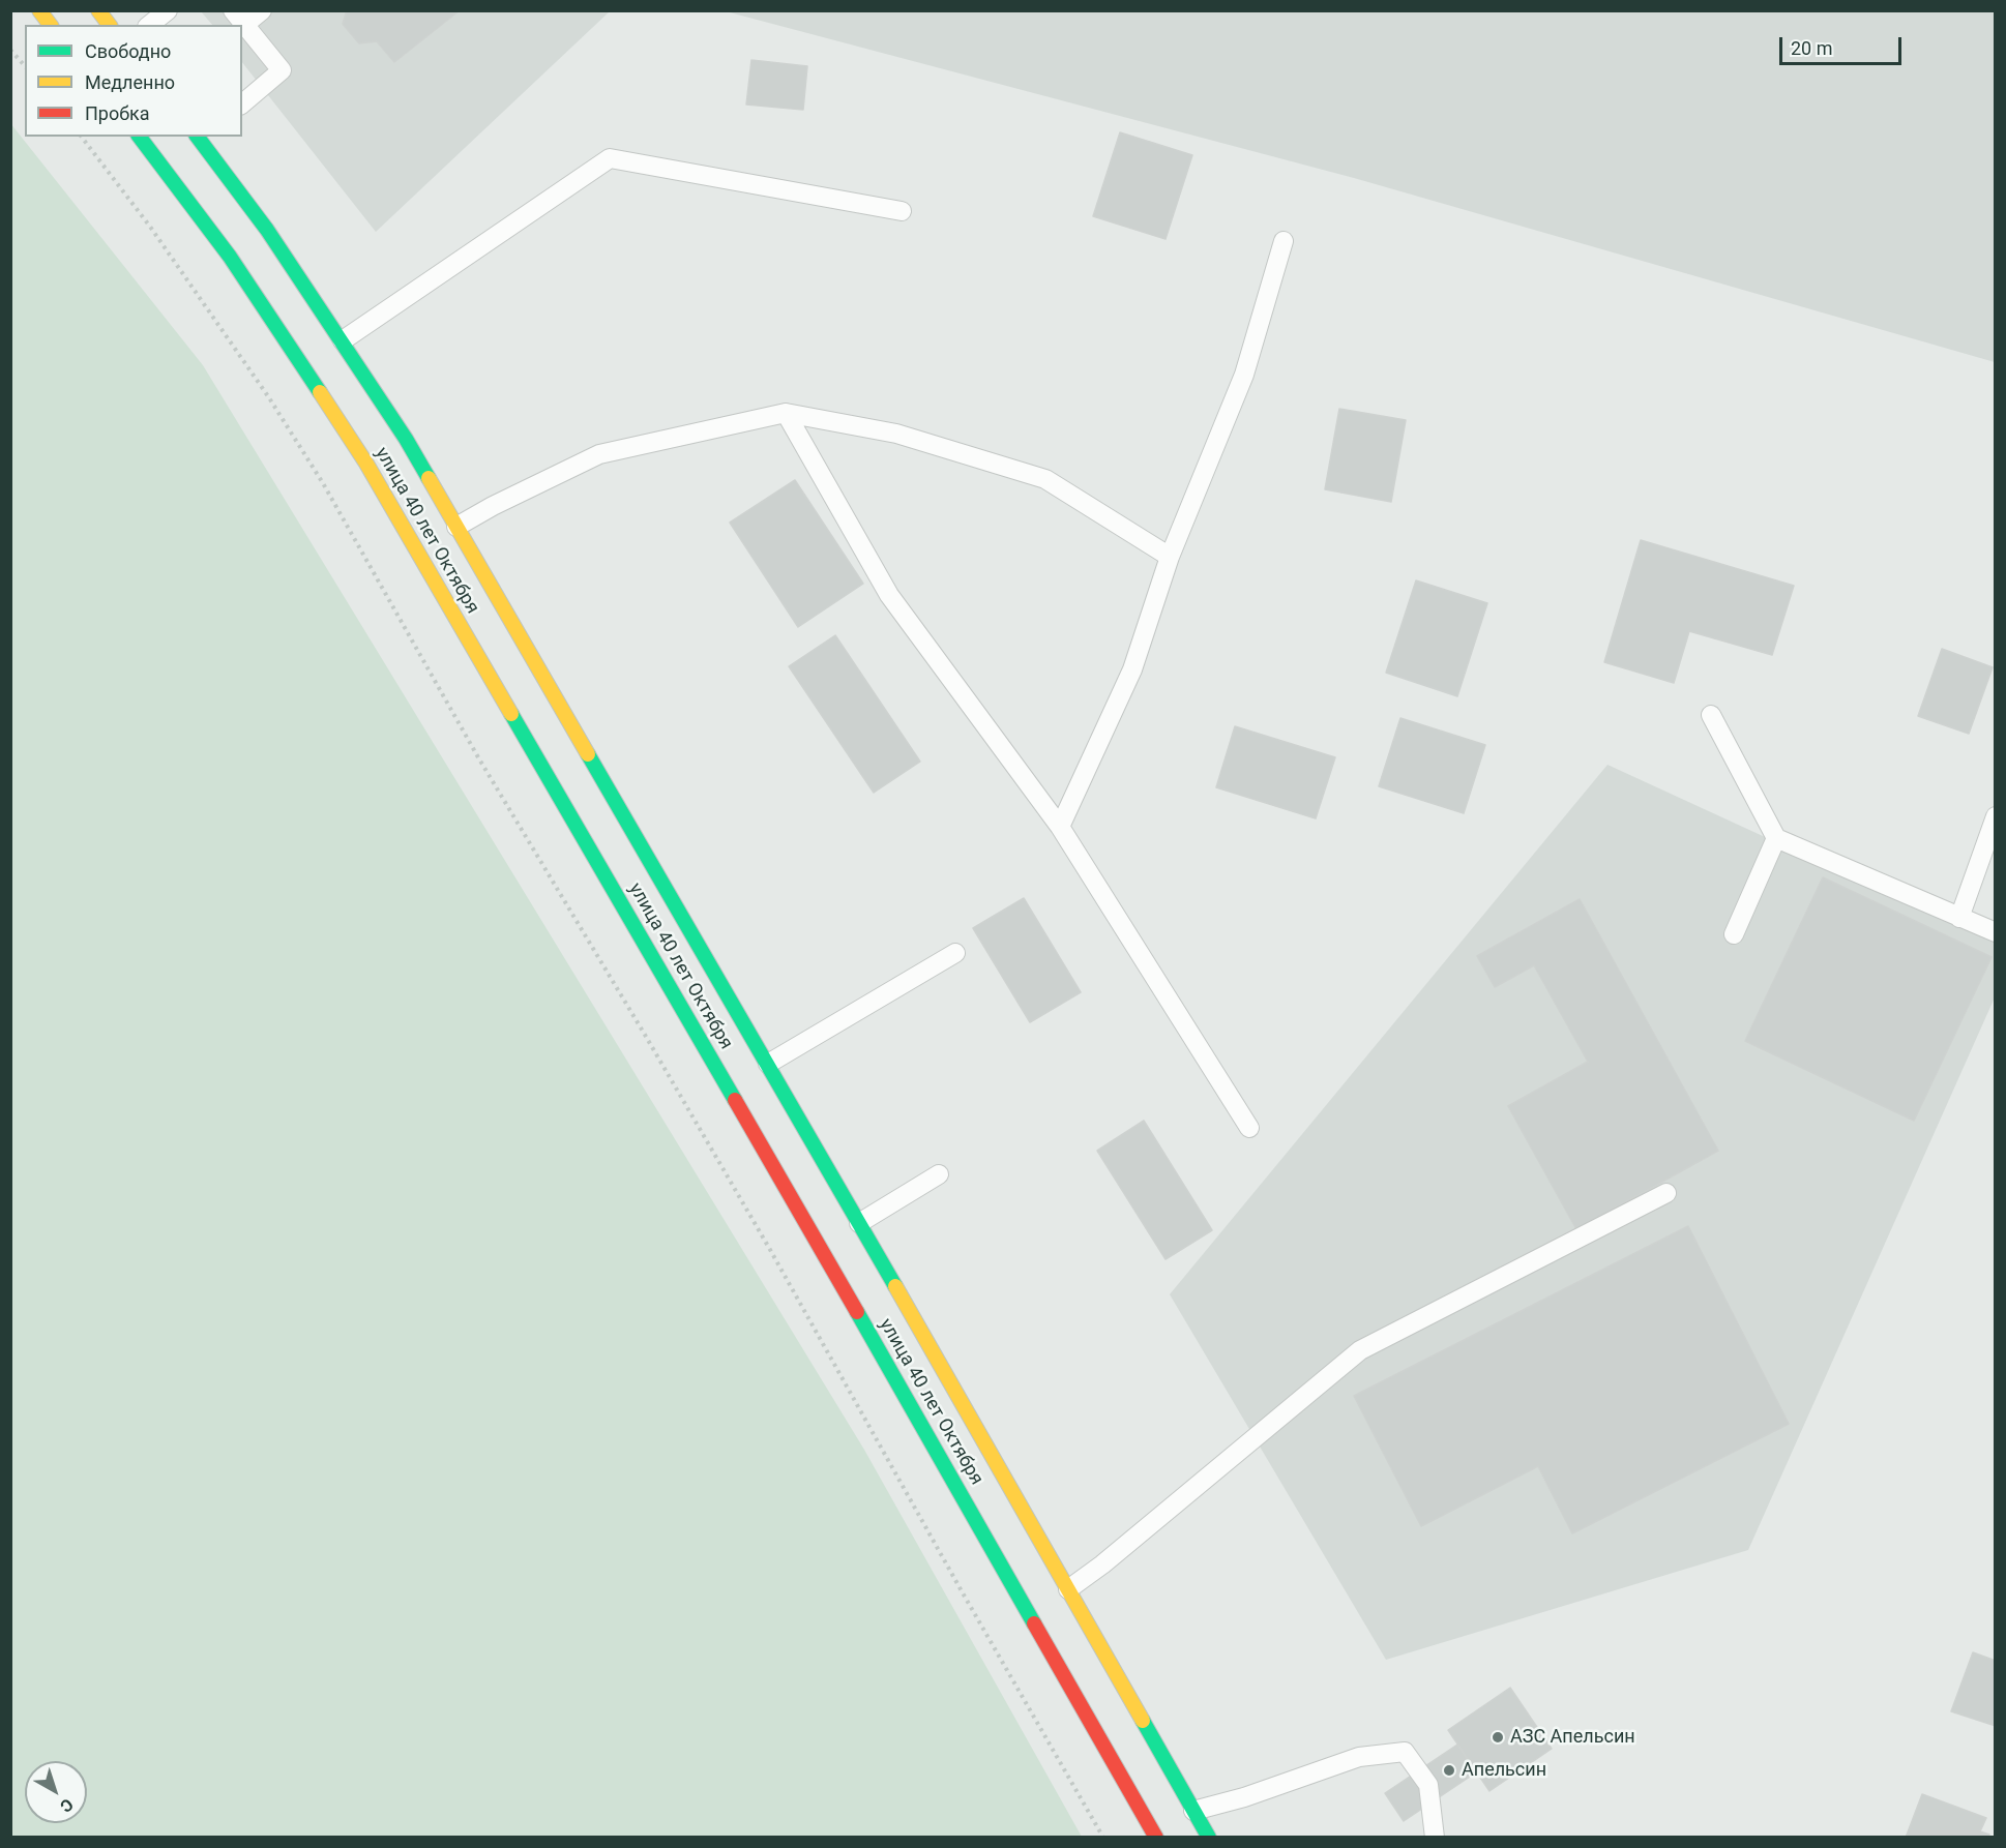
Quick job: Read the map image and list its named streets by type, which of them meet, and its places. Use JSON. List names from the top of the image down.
{
  "streets": {
    "main road": ["улица 40 лет Октября"]
  },
  "places": ["АЗС Апельсин", "Апельсин"],
  "legend": ["Свободно", "Медленно", "Пробка"],
  "scale_bar": "20 m",
  "north": "bottom right"
}
